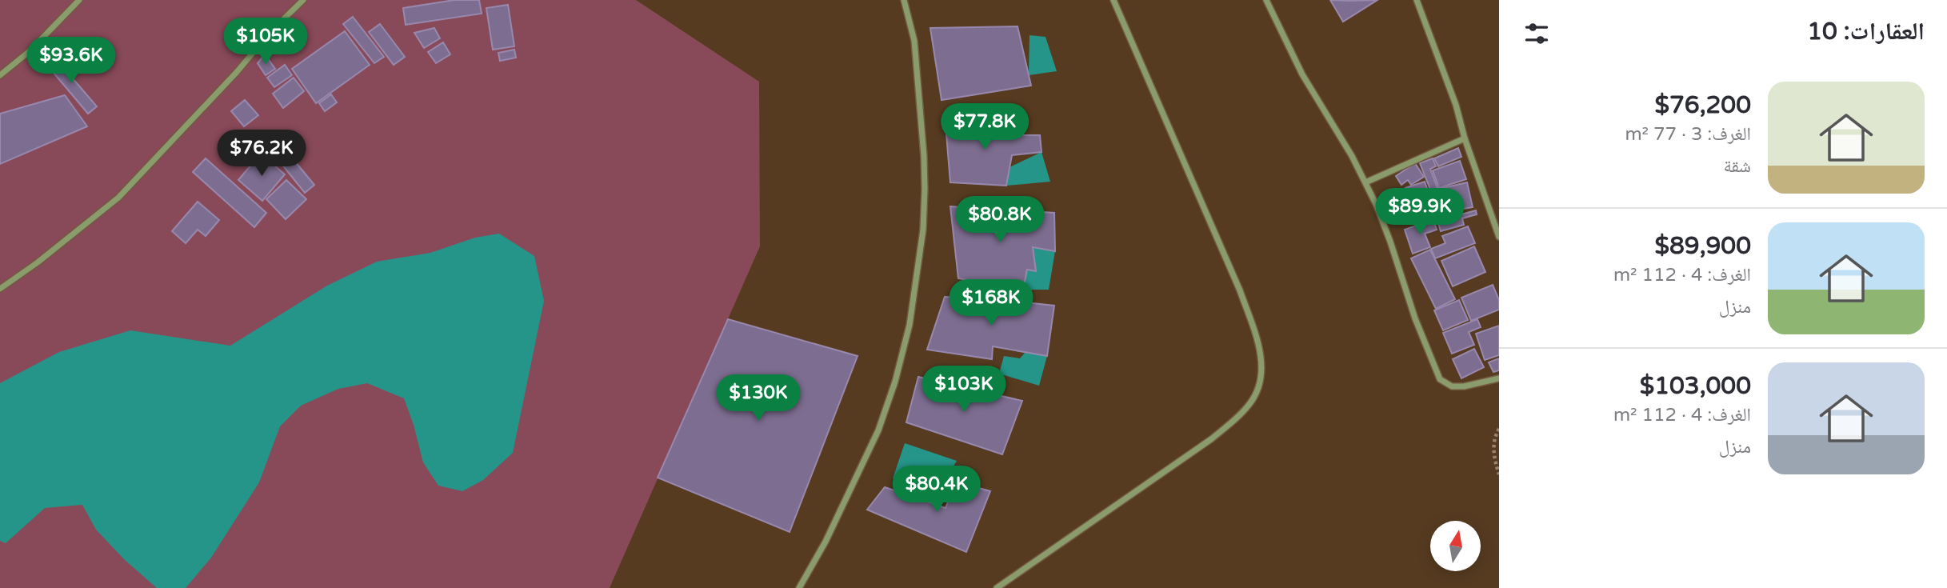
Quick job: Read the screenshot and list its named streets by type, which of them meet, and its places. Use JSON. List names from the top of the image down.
{
  "north": "top",
  "page": {
    "heading": "العقارات: 10",
    "price": [
      "$105K",
      "$93.6K",
      "$77.8K",
      "$76.2K",
      "$89.9K",
      "$80.8K",
      "$168K",
      "$103K",
      "$130K",
      "$80.4K"
    ],
    "list": [
      {
        "name": "$76,200",
        "note": "الغرف: 3 · 77 m² · شقة"
      },
      {
        "name": "$89,900",
        "note": "الغرف: 4 · 112 m² · منزل"
      },
      {
        "name": "$103,000",
        "note": "الغرف: 4 · 112 m² · منزل"
      }
    ]
  }
}
